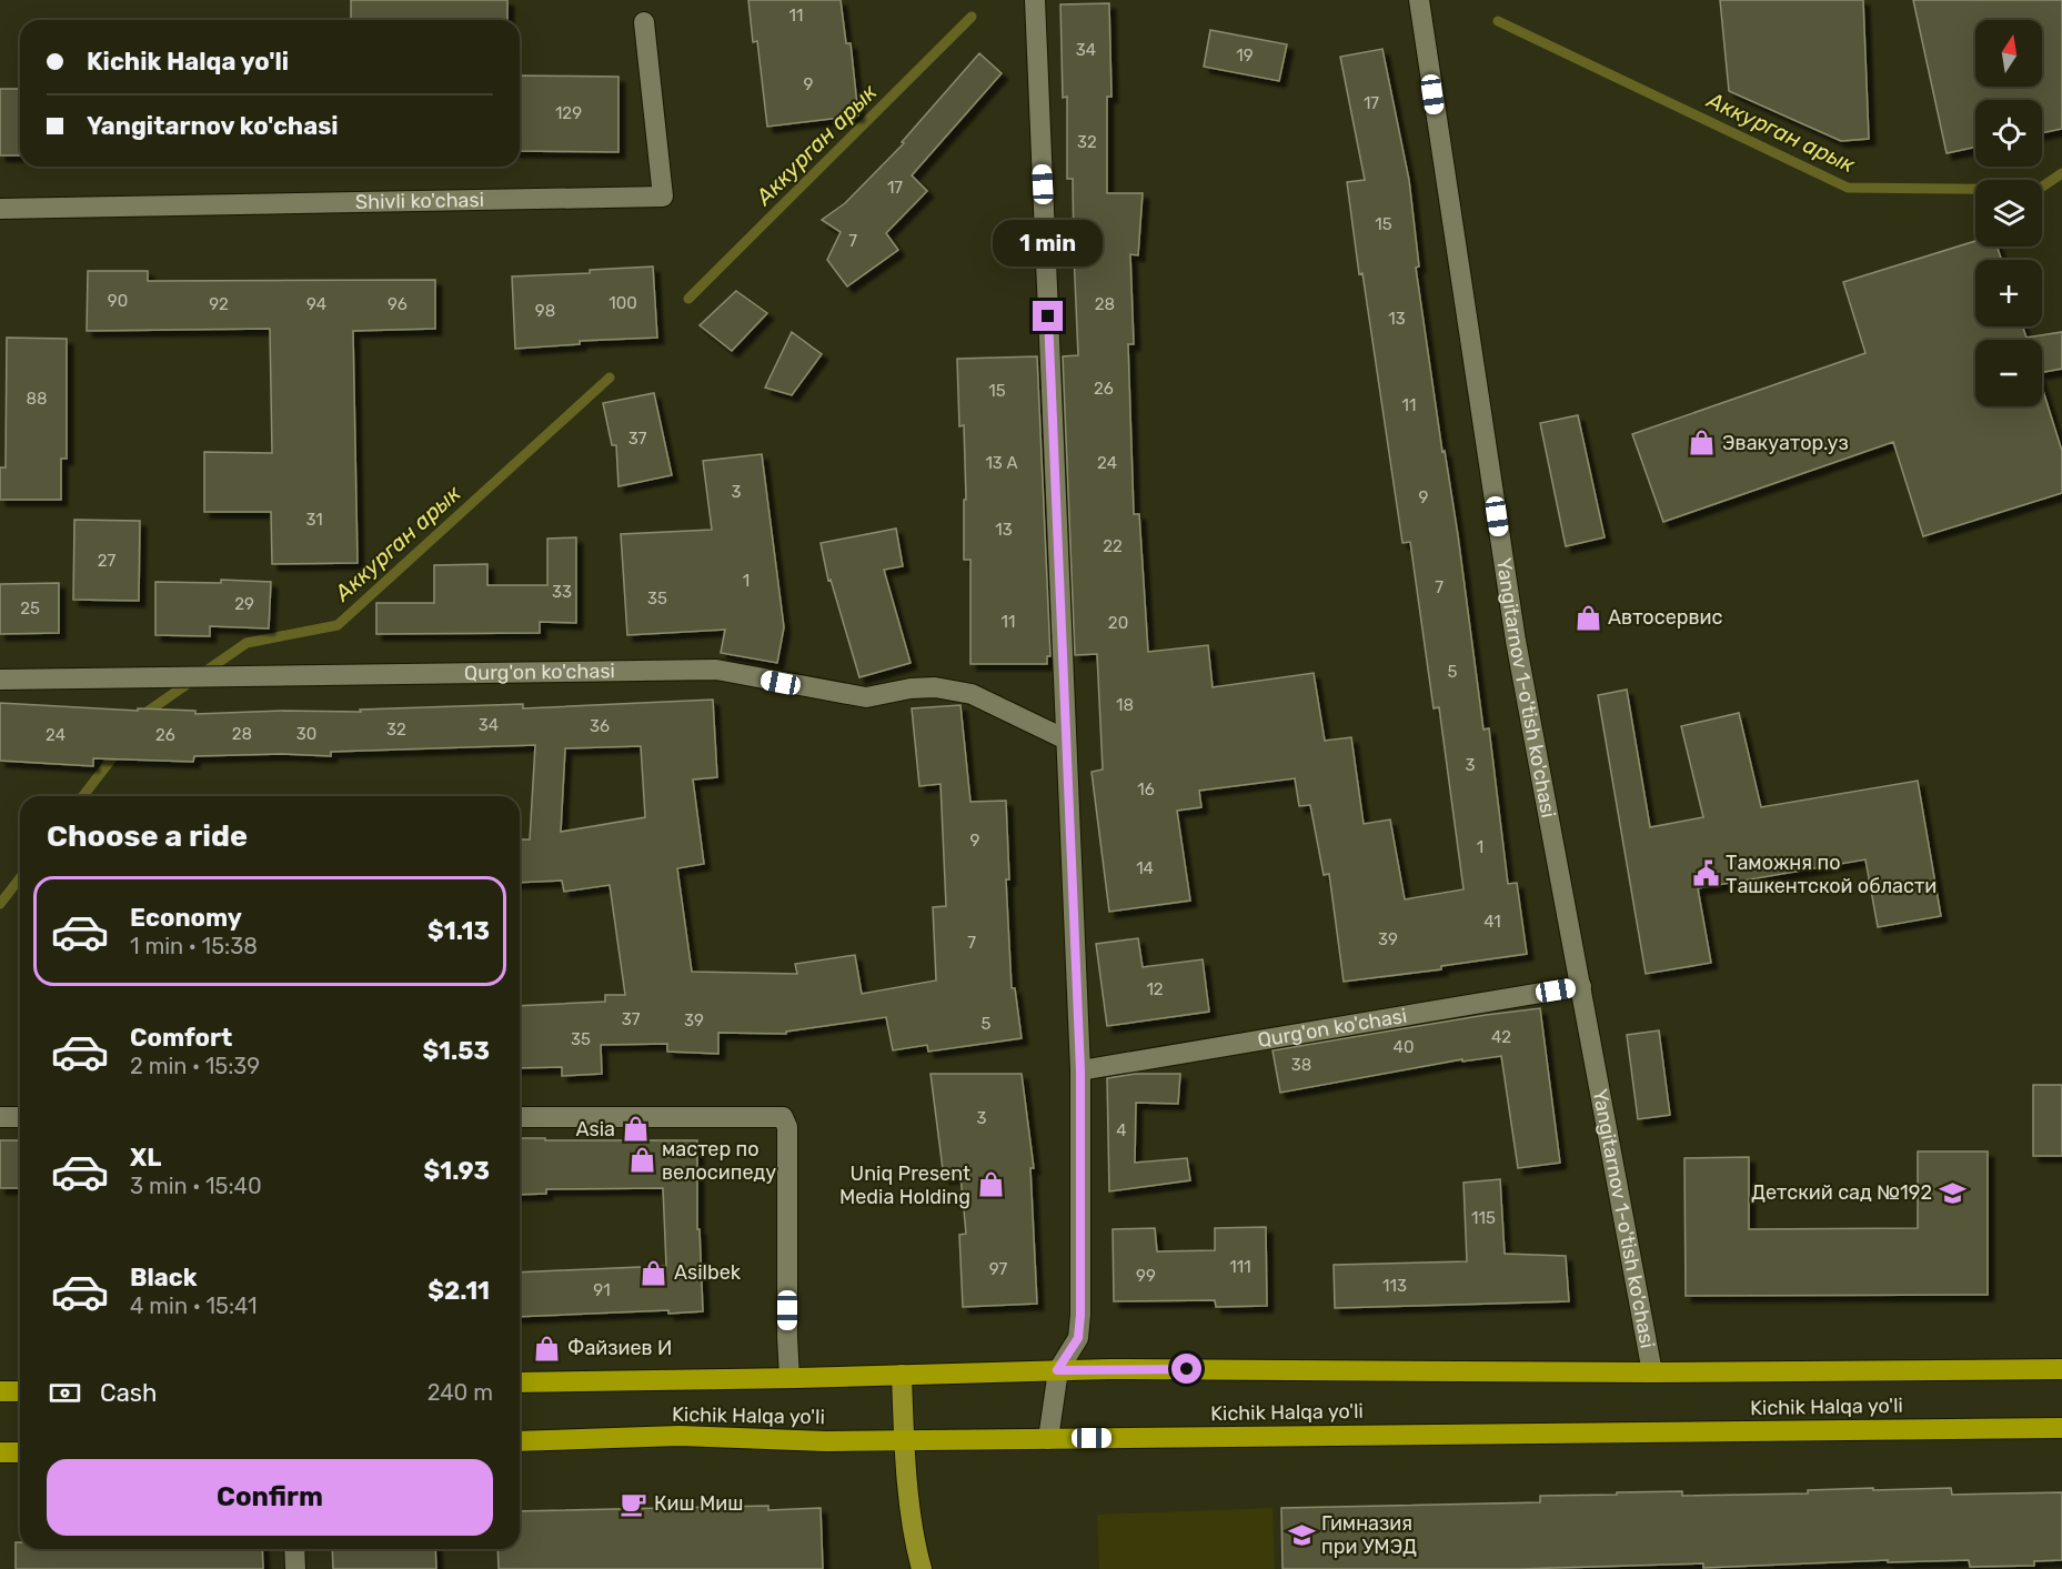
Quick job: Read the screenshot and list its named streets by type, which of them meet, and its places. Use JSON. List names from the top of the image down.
{
  "streets": {
    "highway": ["Kichik Halqa yo'li"],
    "street": ["Shivli ko'chasi", "Qurg'on ko'chasi", "Yangitarnov 1-o'tish ko'chasi"]
  },
  "crossings": [
    ["Qurg'on ko'chasi", "Yangitarnov 1-o'tish ko'chasi"],
    ["Yangitarnov 1-o'tish ko'chasi", "Kichik Halqa yo'li"]
  ],
  "water": ["Аккурган арык"],
  "places": {
    "shop": [
      "Эвакуатор.уз",
      "Автосервис",
      "Asia",
      "мастер по велосипеду",
      "Uniq Present Media Holding",
      "Asilbek",
      "Файзиев И"
    ],
    "public building": ["Таможня по Ташкентской области"],
    "school or university": ["Детский сад №192", "Гимназия при УМЭД"],
    "cafe": ["Киш Миш"]
  },
  "house_numbers": [
    "11",
    "34",
    "19",
    "9",
    "17",
    "129",
    "32",
    "17",
    "15",
    "7",
    "90",
    "100",
    "92",
    "94",
    "96",
    "28",
    "98",
    "13",
    "26",
    "15",
    "88",
    "11",
    "37",
    "13 А",
    "24",
    "3",
    "9",
    "31",
    "13",
    "22",
    "27",
    "1",
    "7",
    "33",
    "35",
    "29",
    "25",
    "11",
    "20",
    "5",
    "18",
    "34",
    "36",
    "32",
    "28",
    "30",
    "24",
    "26",
    "3",
    "16",
    "9",
    "1",
    "14",
    "41",
    "39",
    "7",
    "12",
    "37",
    "39",
    "5",
    "42",
    "35",
    "40",
    "38",
    "3",
    "4",
    "115",
    "111",
    "97",
    "99",
    "113",
    "91"
  ],
  "north": "top",
  "page": {
    "map_buttons": ["+", "−"],
    "banner": ["Kichik Halqa yo'li", "Yangitarnov ko'chasi"],
    "bubble": "1 min",
    "heading": "Choose a ride",
    "list": [
      {
        "name": "Economy",
        "note": "1 min · 15:38",
        "value": "$1.13"
      },
      {
        "name": "Comfort",
        "note": "2 min · 15:39",
        "value": "$1.53"
      },
      {
        "name": "XL",
        "note": "3 min · 15:40",
        "value": "$1.93"
      },
      {
        "name": "Black",
        "note": "4 min · 15:41",
        "value": "$2.11"
      }
    ],
    "pay": ["Cash", "240 m"],
    "buttons": "Confirm"
  }
}
